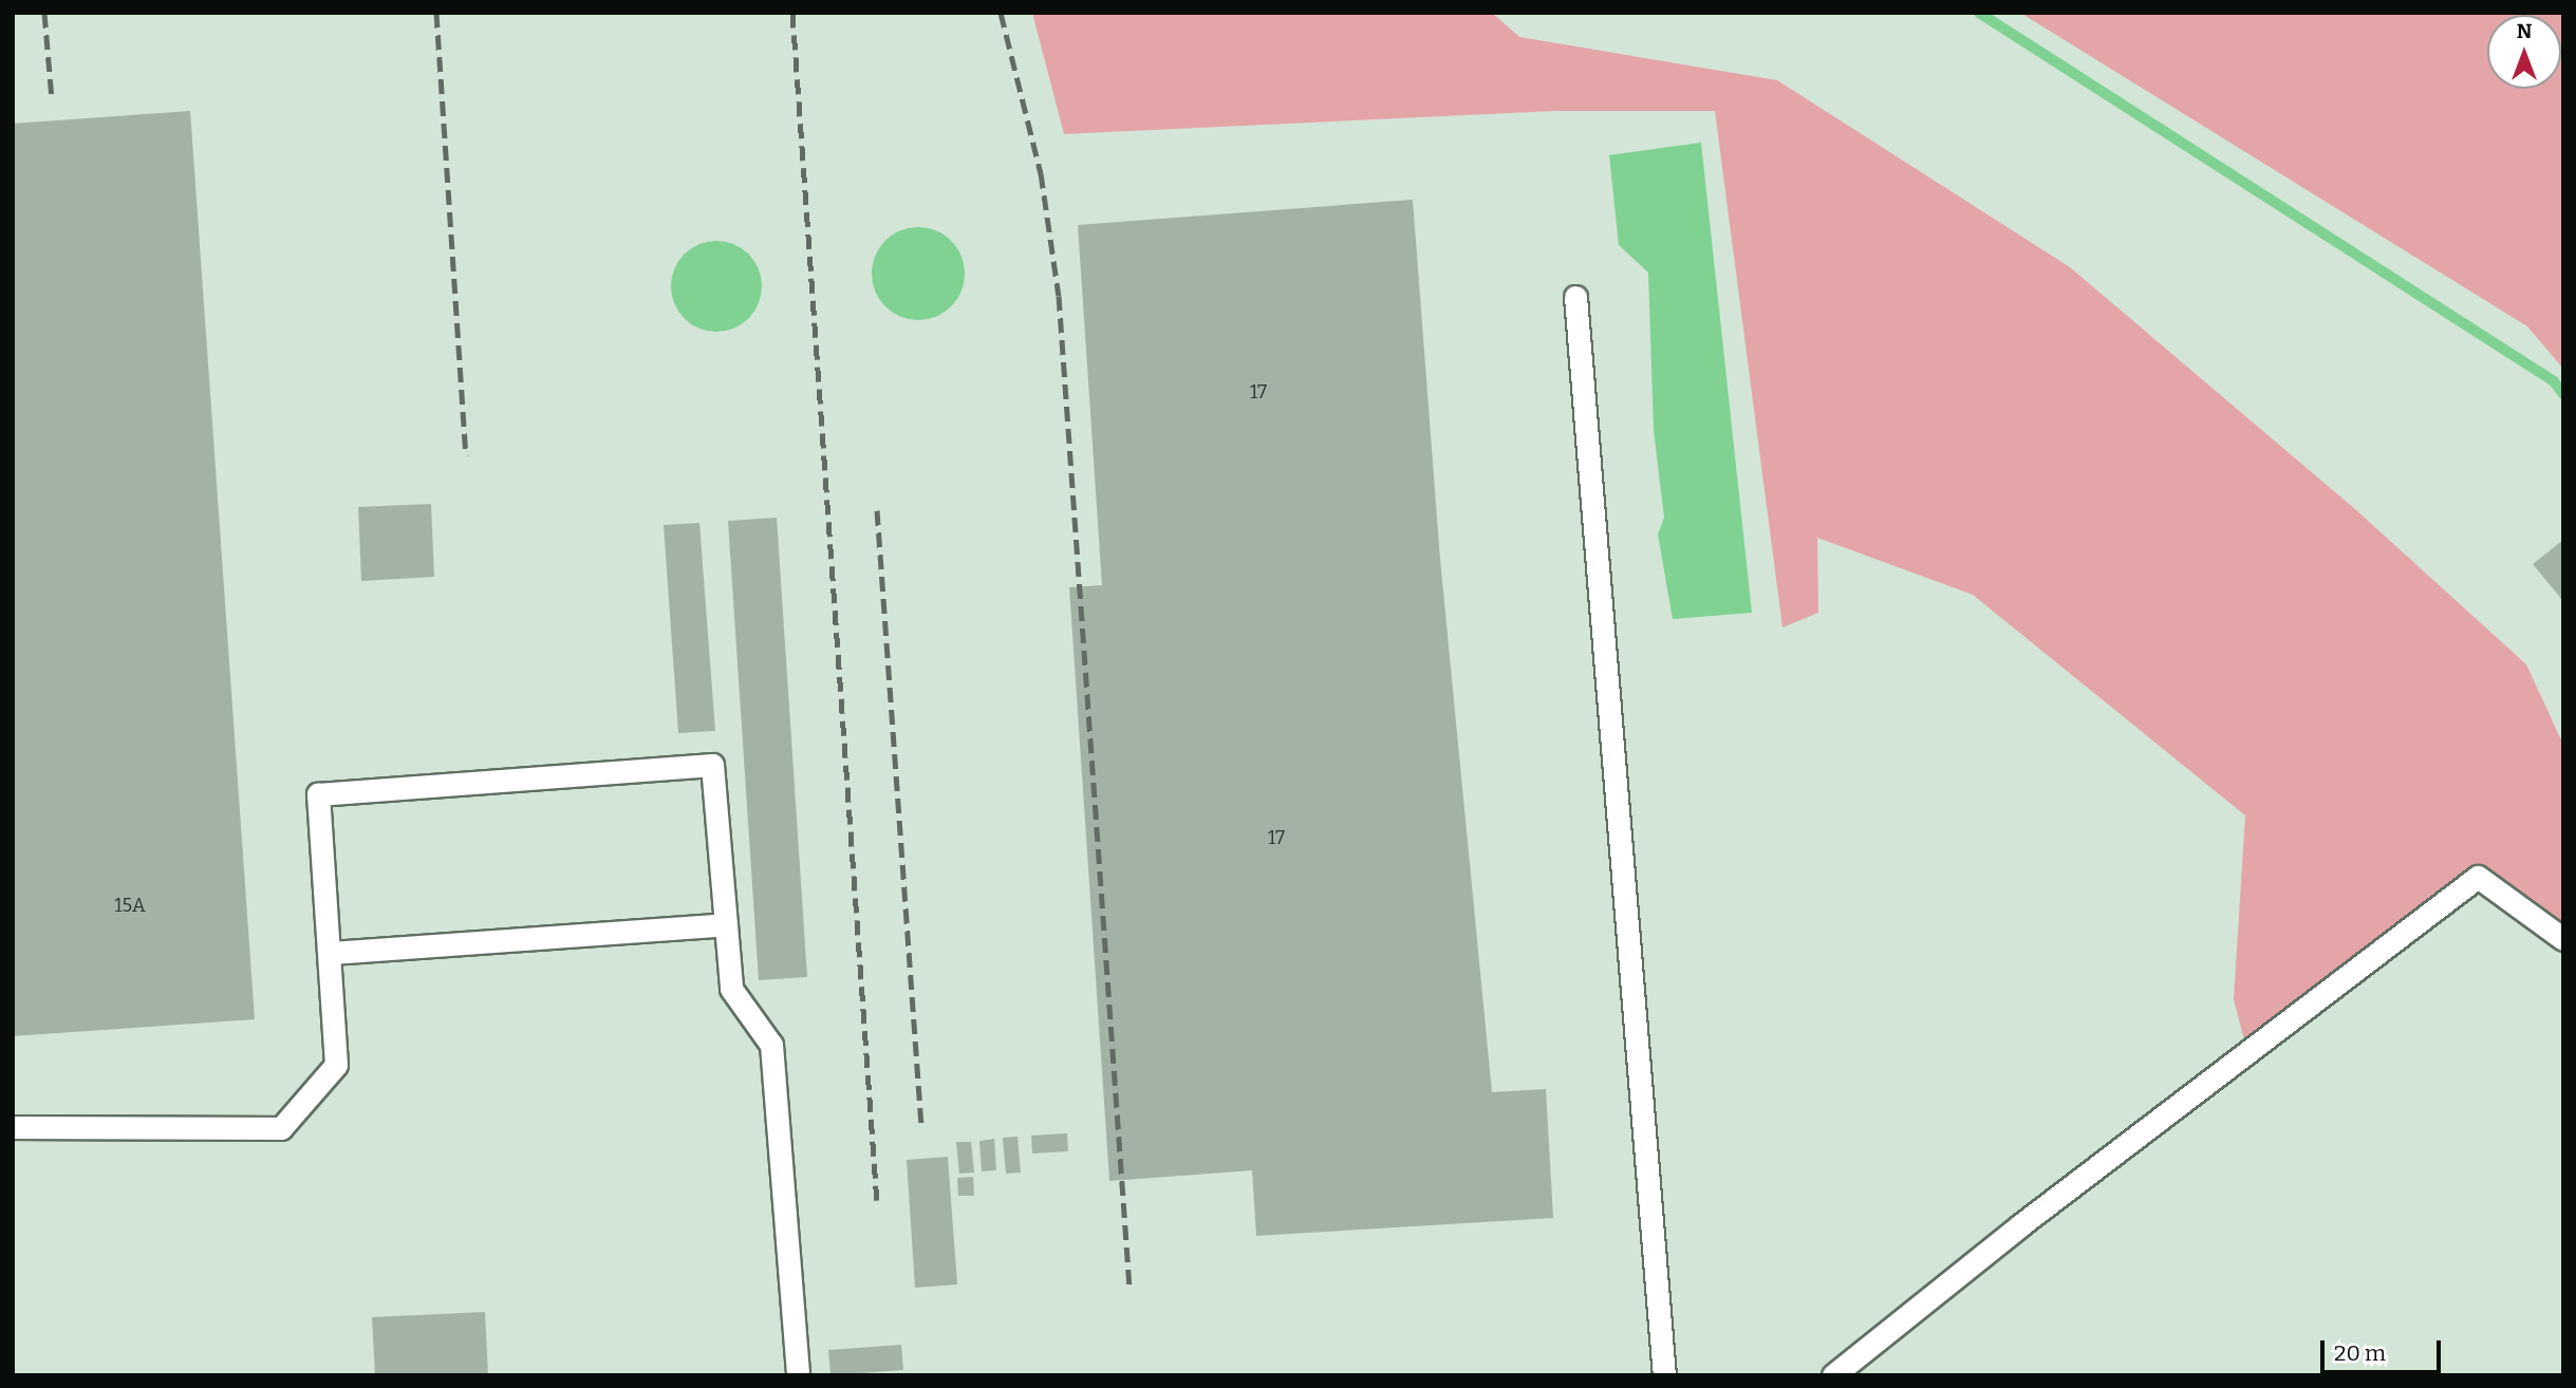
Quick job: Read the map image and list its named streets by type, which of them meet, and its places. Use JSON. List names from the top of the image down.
{
  "house_numbers": ["17", "17", "15A"],
  "scale_bar": "20 m",
  "north": "top"
}
